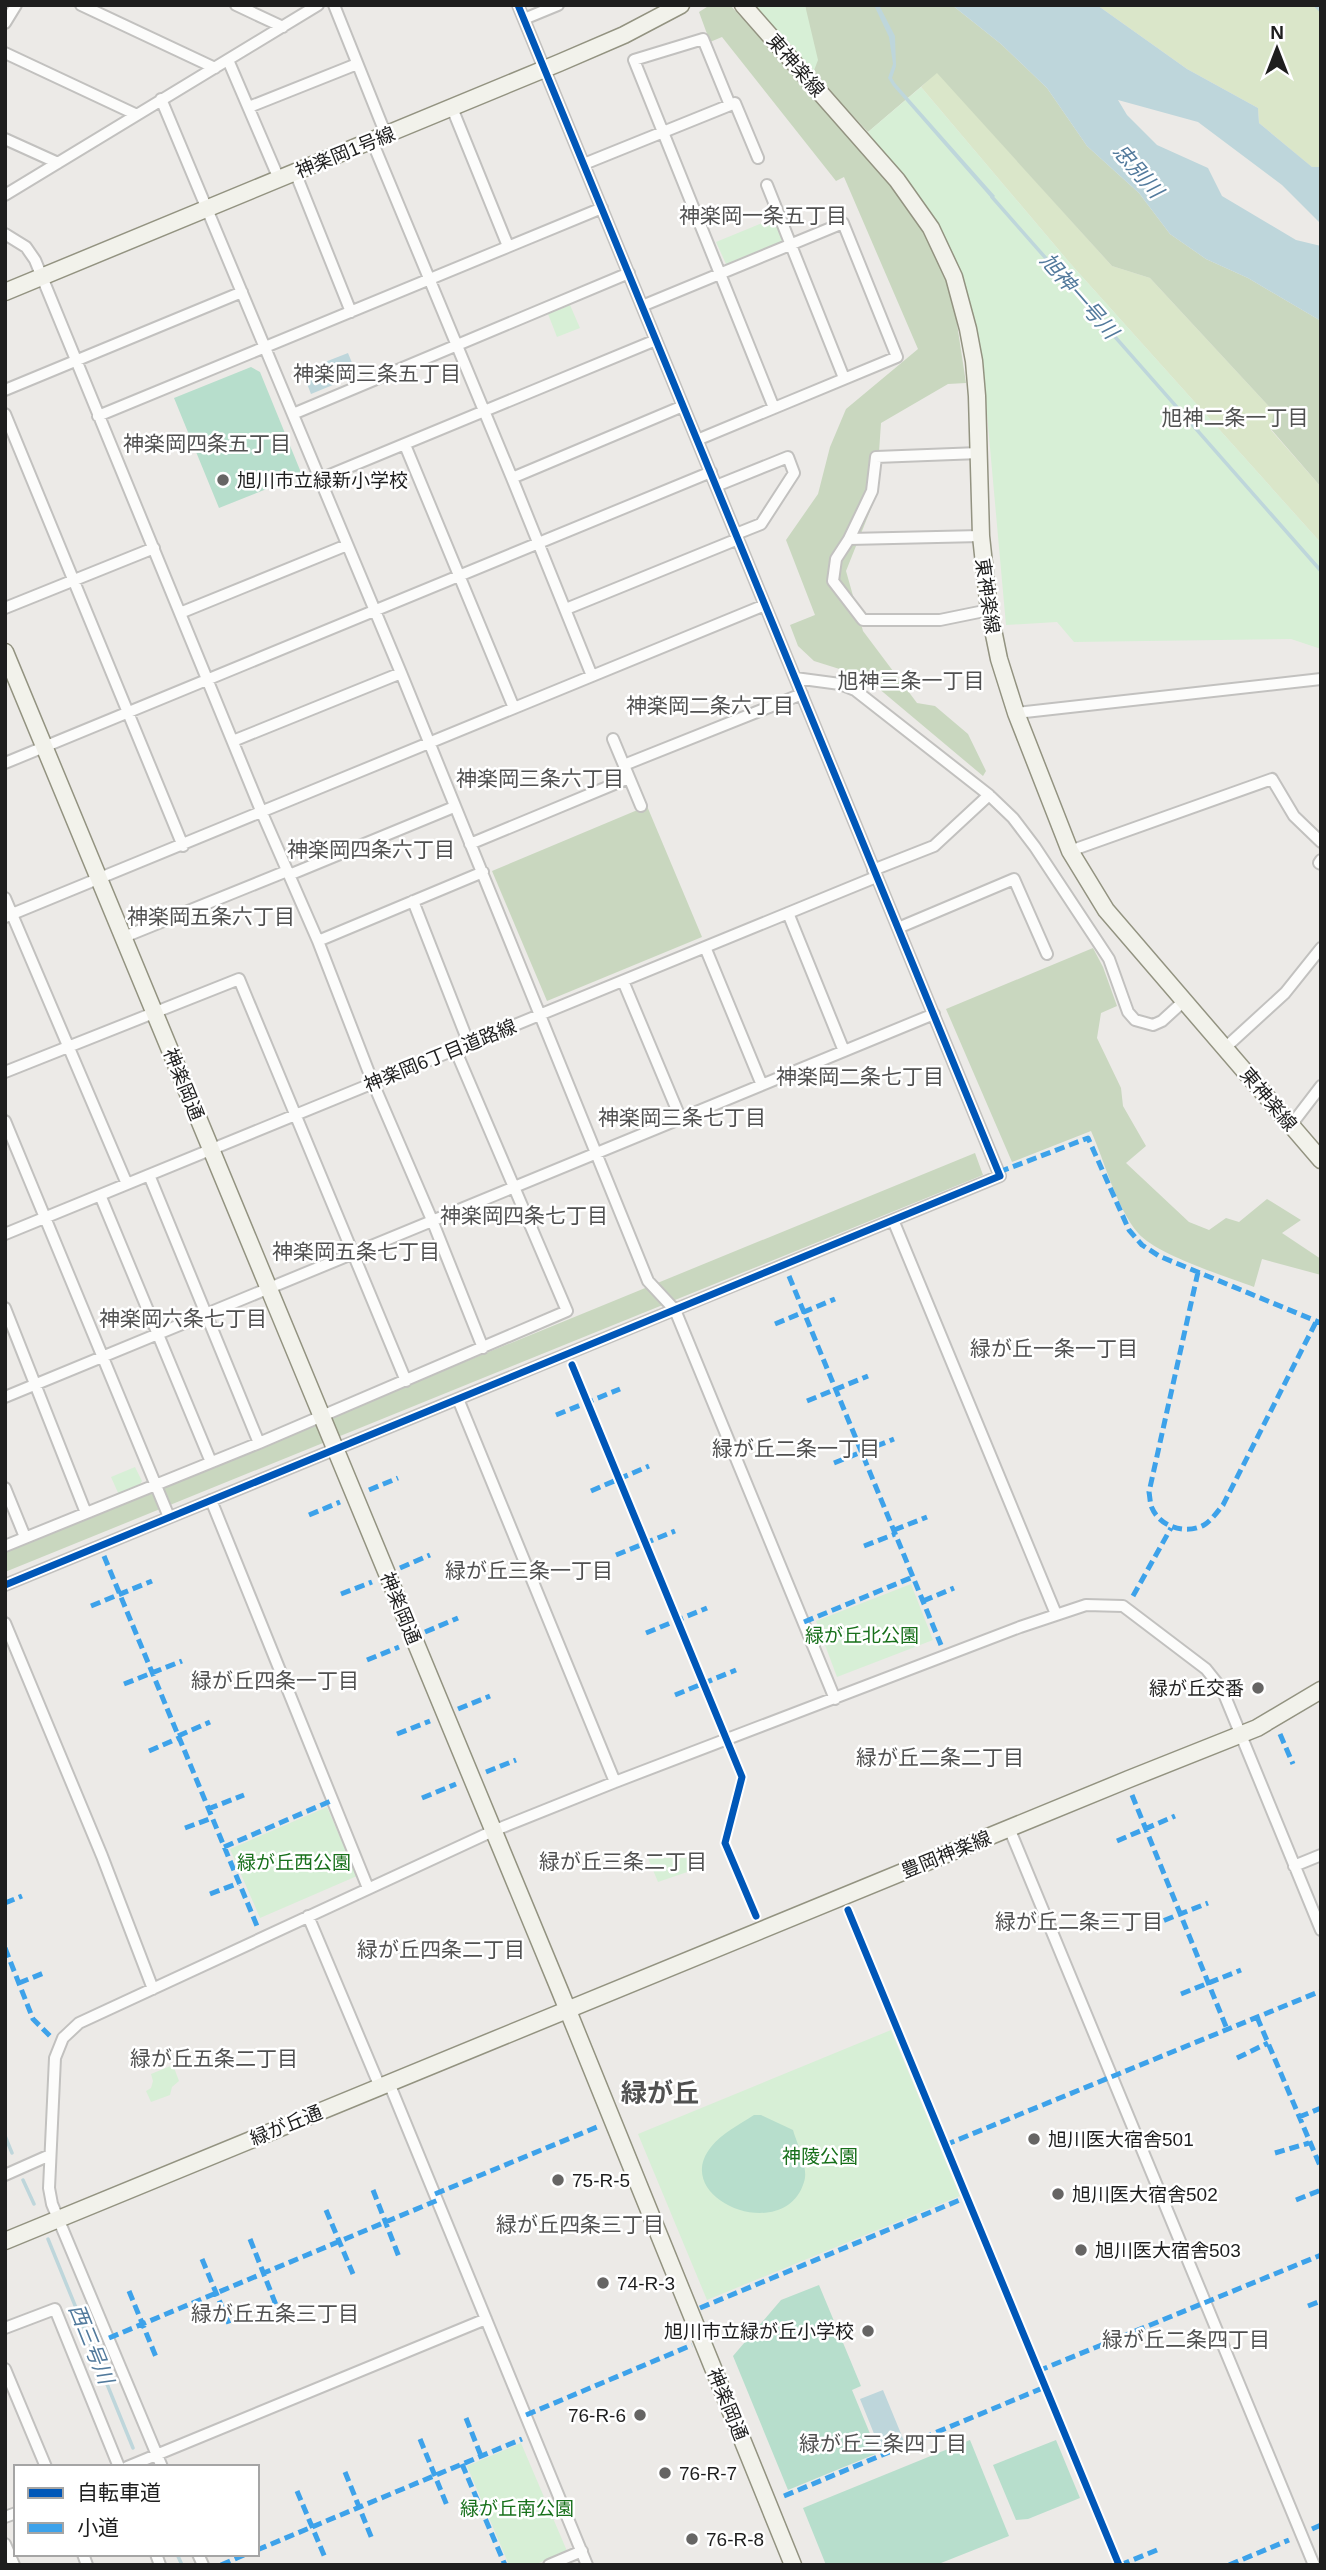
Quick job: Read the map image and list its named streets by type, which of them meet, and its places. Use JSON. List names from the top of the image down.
{
  "streets": {
    "street": [
      "東神楽線",
      "神楽岡1号線",
      "神楽岡6丁目道路線",
      "神楽岡通",
      "豊岡神楽線",
      "緑が丘通"
    ]
  },
  "crossings": [
    ["神楽岡6丁目道路線", "神楽岡通"],
    ["神楽岡通", "豊岡神楽線"],
    ["神楽岡通", "緑が丘通"],
    ["豊岡神楽線", "緑が丘通"]
  ],
  "districts": [
    "神楽岡一条五丁目",
    "神楽岡三条五丁目",
    "旭神二条一丁目",
    "神楽岡四条五丁目",
    "旭神三条一丁目",
    "神楽岡二条六丁目",
    "神楽岡三条六丁目",
    "神楽岡四条六丁目",
    "神楽岡五条六丁目",
    "神楽岡二条七丁目",
    "神楽岡三条七丁目",
    "神楽岡四条七丁目",
    "神楽岡五条七丁目",
    "神楽岡六条七丁目",
    "緑が丘一条一丁目",
    "緑が丘二条一丁目",
    "緑が丘三条一丁目",
    "緑が丘四条一丁目",
    "緑が丘二条二丁目",
    "緑が丘三条二丁目",
    "緑が丘二条三丁目",
    "緑が丘四条二丁目",
    "緑が丘五条二丁目",
    "緑が丘",
    "緑が丘四条三丁目",
    "緑が丘五条三丁目",
    "緑が丘二条四丁目",
    "緑が丘三条四丁目"
  ],
  "water": ["忠別川", "旭神一号川", "西三号川"],
  "parks": [
    "緑が丘北公園",
    "緑が丘西公園",
    "神陵公園",
    "緑が丘南公園"
  ],
  "places": [
    "旭川市立緑新小学校",
    "緑が丘交番",
    "旭川医大宿舎501",
    "75-R-5",
    "旭川医大宿舎502",
    "旭川医大宿舎503",
    "74-R-3",
    "旭川市立緑が丘小学校",
    "76-R-6",
    "76-R-7",
    "76-R-8"
  ],
  "legend": ["自転車道", "小道"],
  "north": "top"
}
